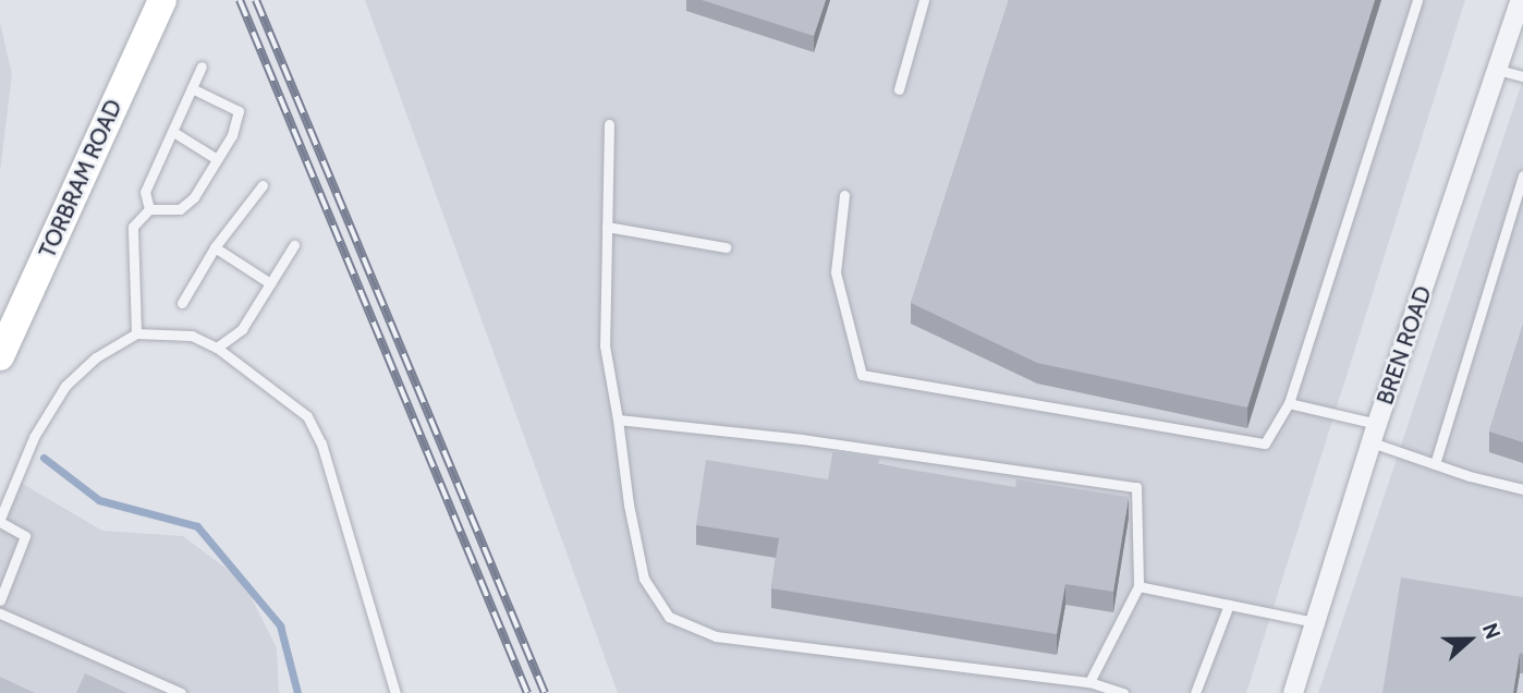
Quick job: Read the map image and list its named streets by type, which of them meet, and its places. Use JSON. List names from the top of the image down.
{
  "streets": {
    "main road": ["TORBRAM ROAD"],
    "street": ["BREN ROAD"]
  },
  "north": "right"
}
